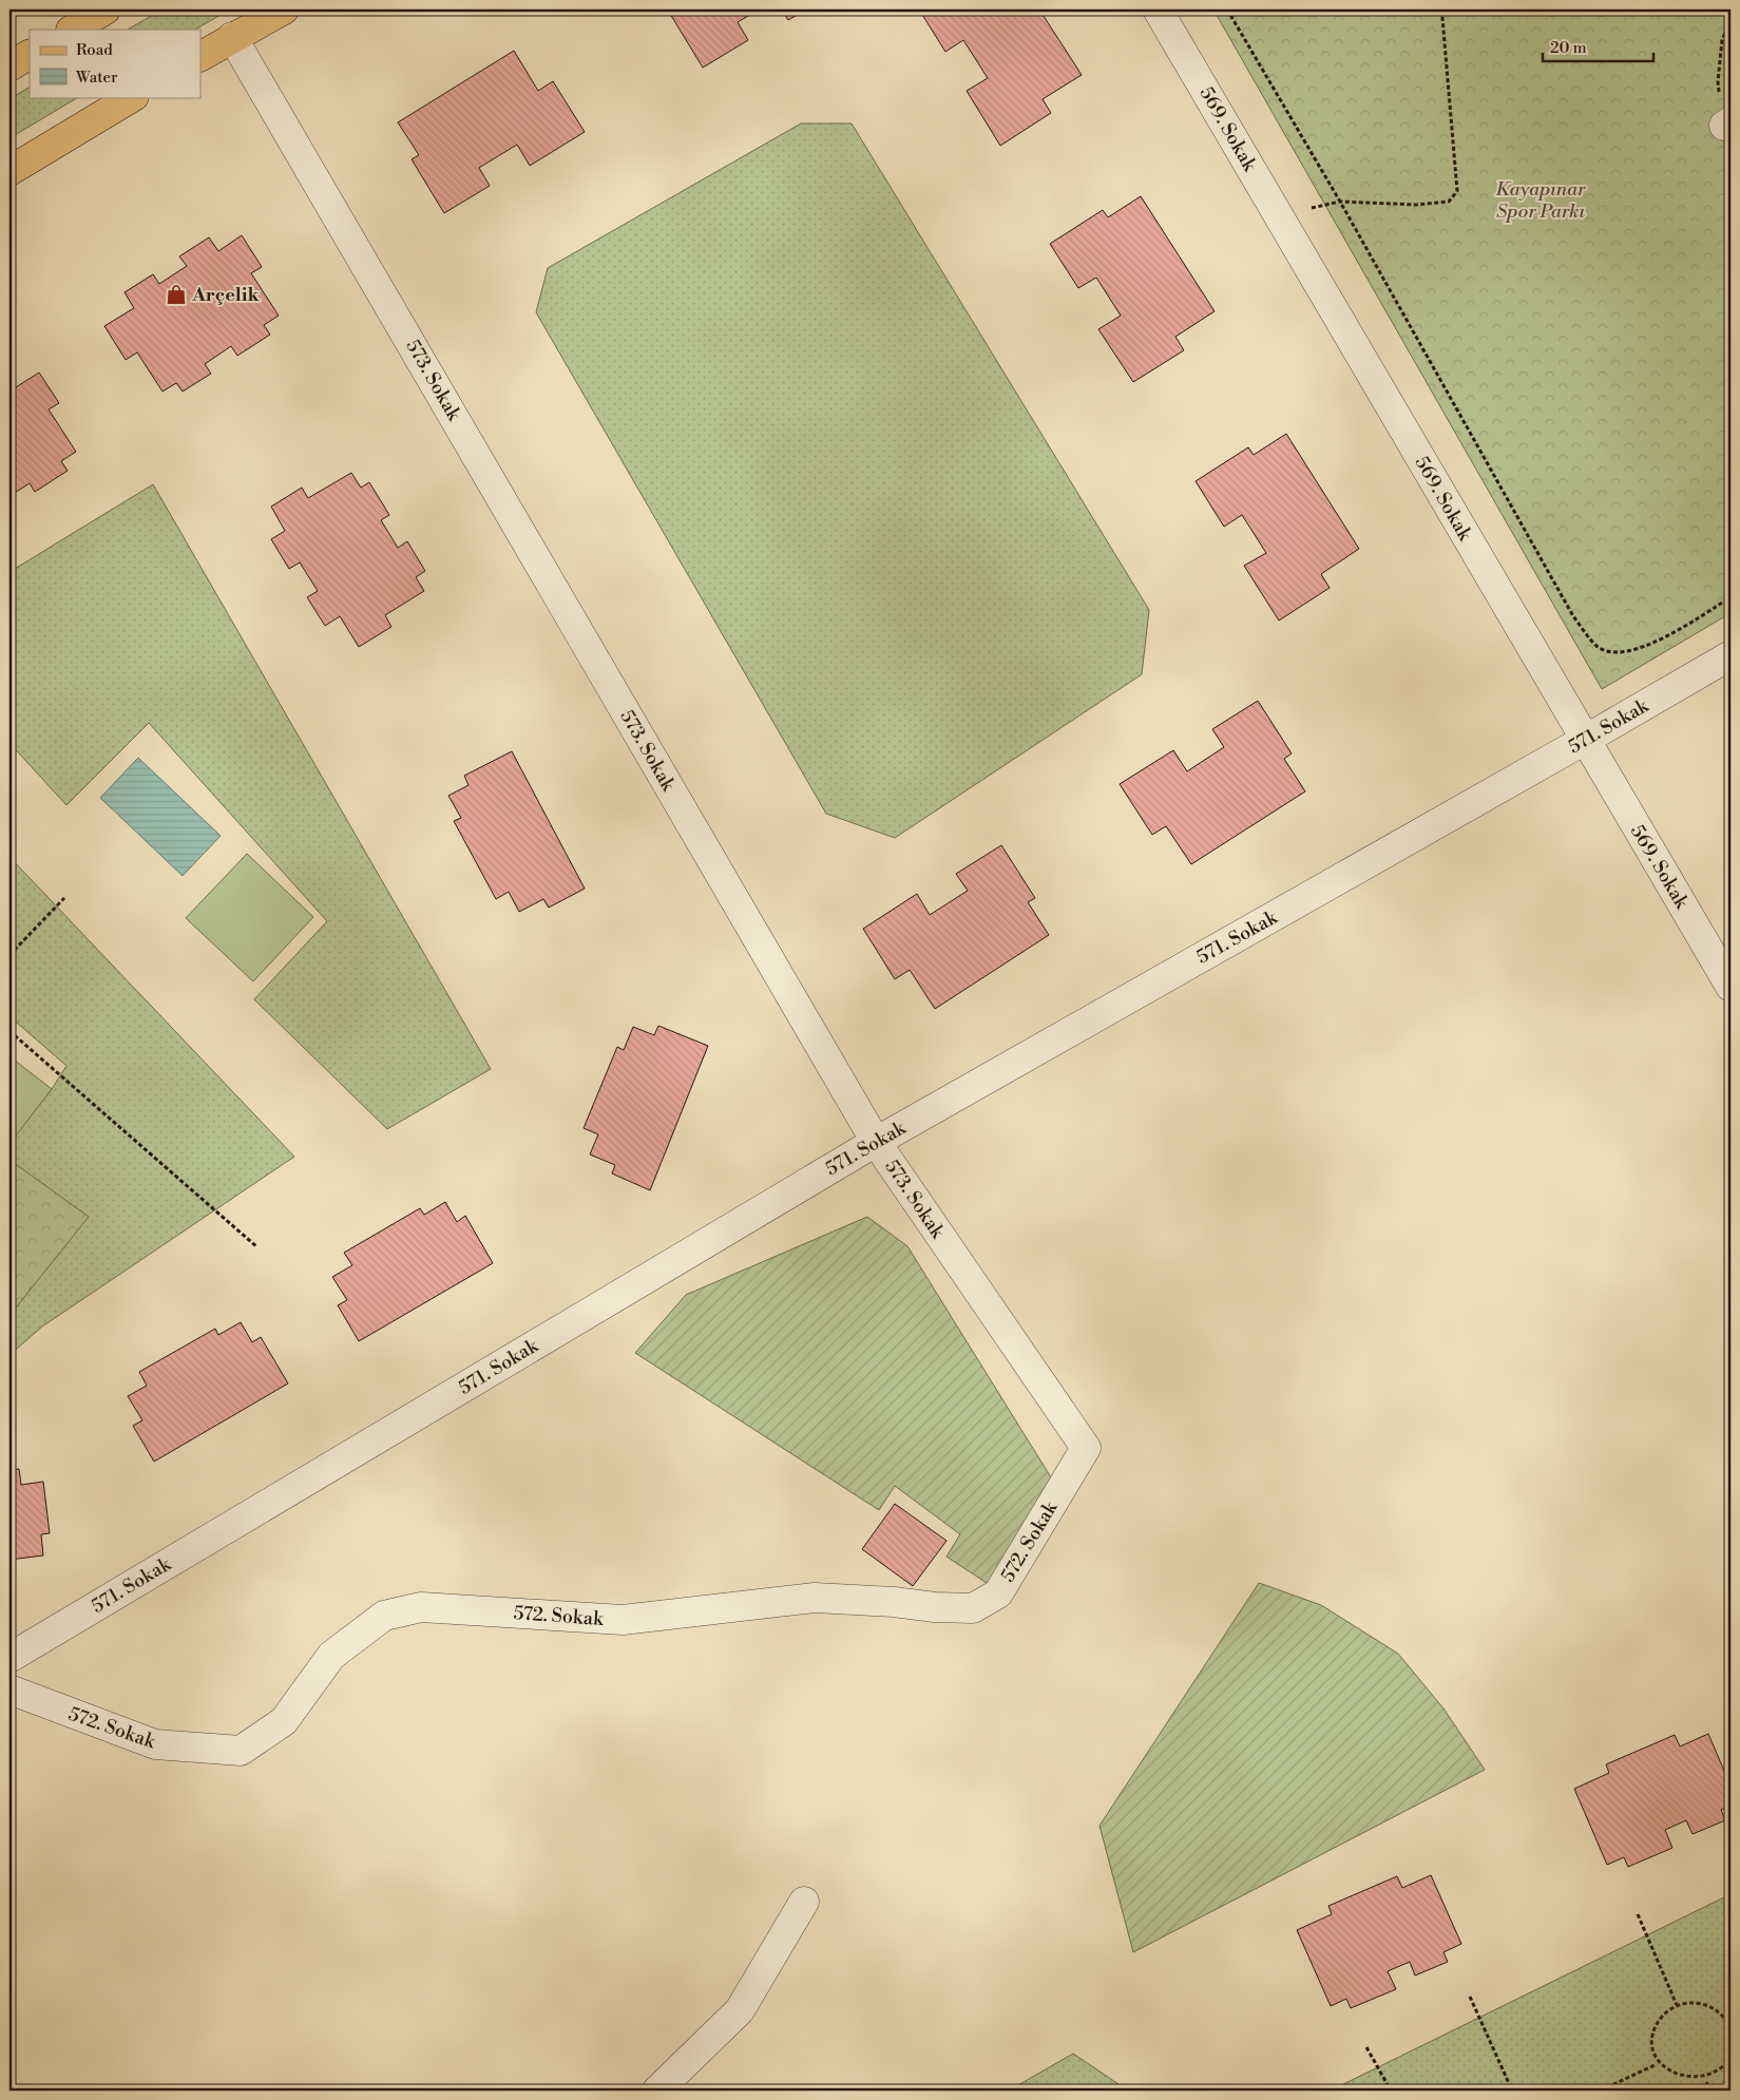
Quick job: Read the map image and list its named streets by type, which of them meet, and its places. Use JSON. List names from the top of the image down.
{
  "streets": {
    "street": [
      "569. Sokak",
      "573. Sokak",
      "571. Sokak",
      "572. Sokak"
    ]
  },
  "crossings": [
    ["569. Sokak", "571. Sokak"],
    ["573. Sokak", "571. Sokak"],
    ["573. Sokak", "572. Sokak"]
  ],
  "parks": ["Kayapınar Spor Parkı"],
  "places": {
    "shop": ["Arçelik"]
  },
  "legend": ["Road", "Water"],
  "scale_bar": "20 m"
}
